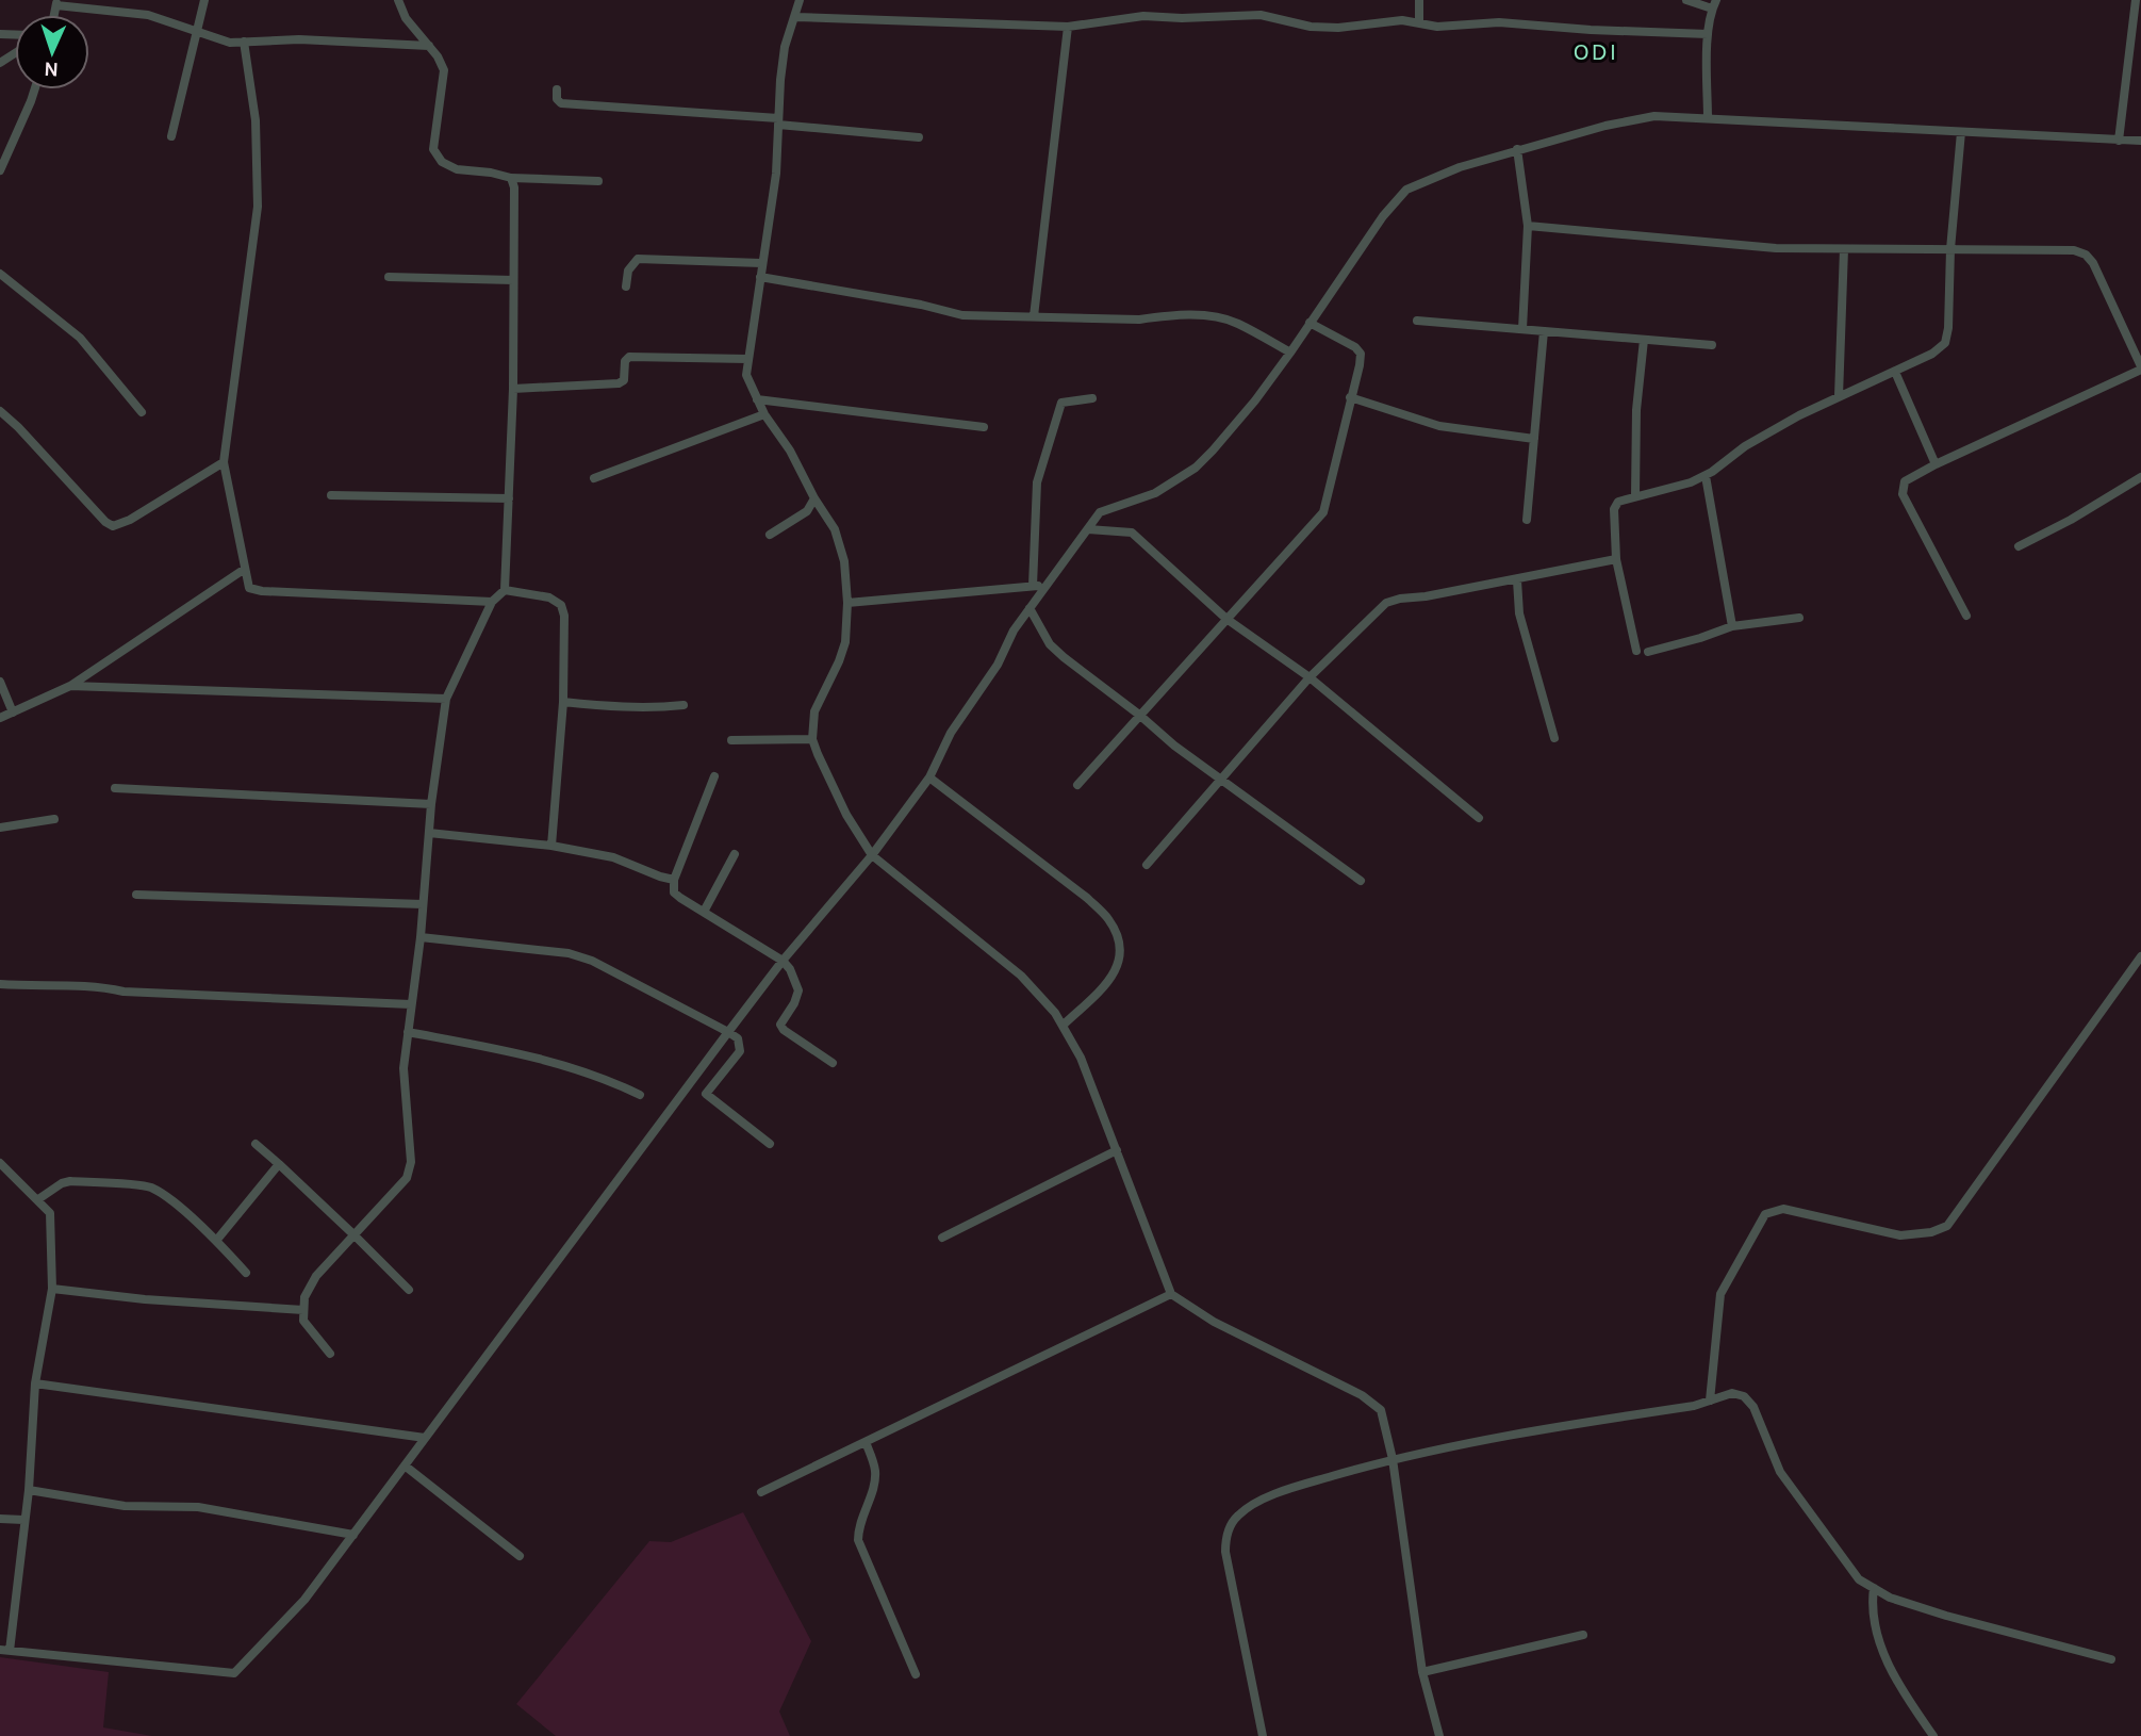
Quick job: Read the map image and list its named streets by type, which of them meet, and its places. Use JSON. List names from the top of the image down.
{
  "districts": ["ODI"],
  "north": "bottom"
}
